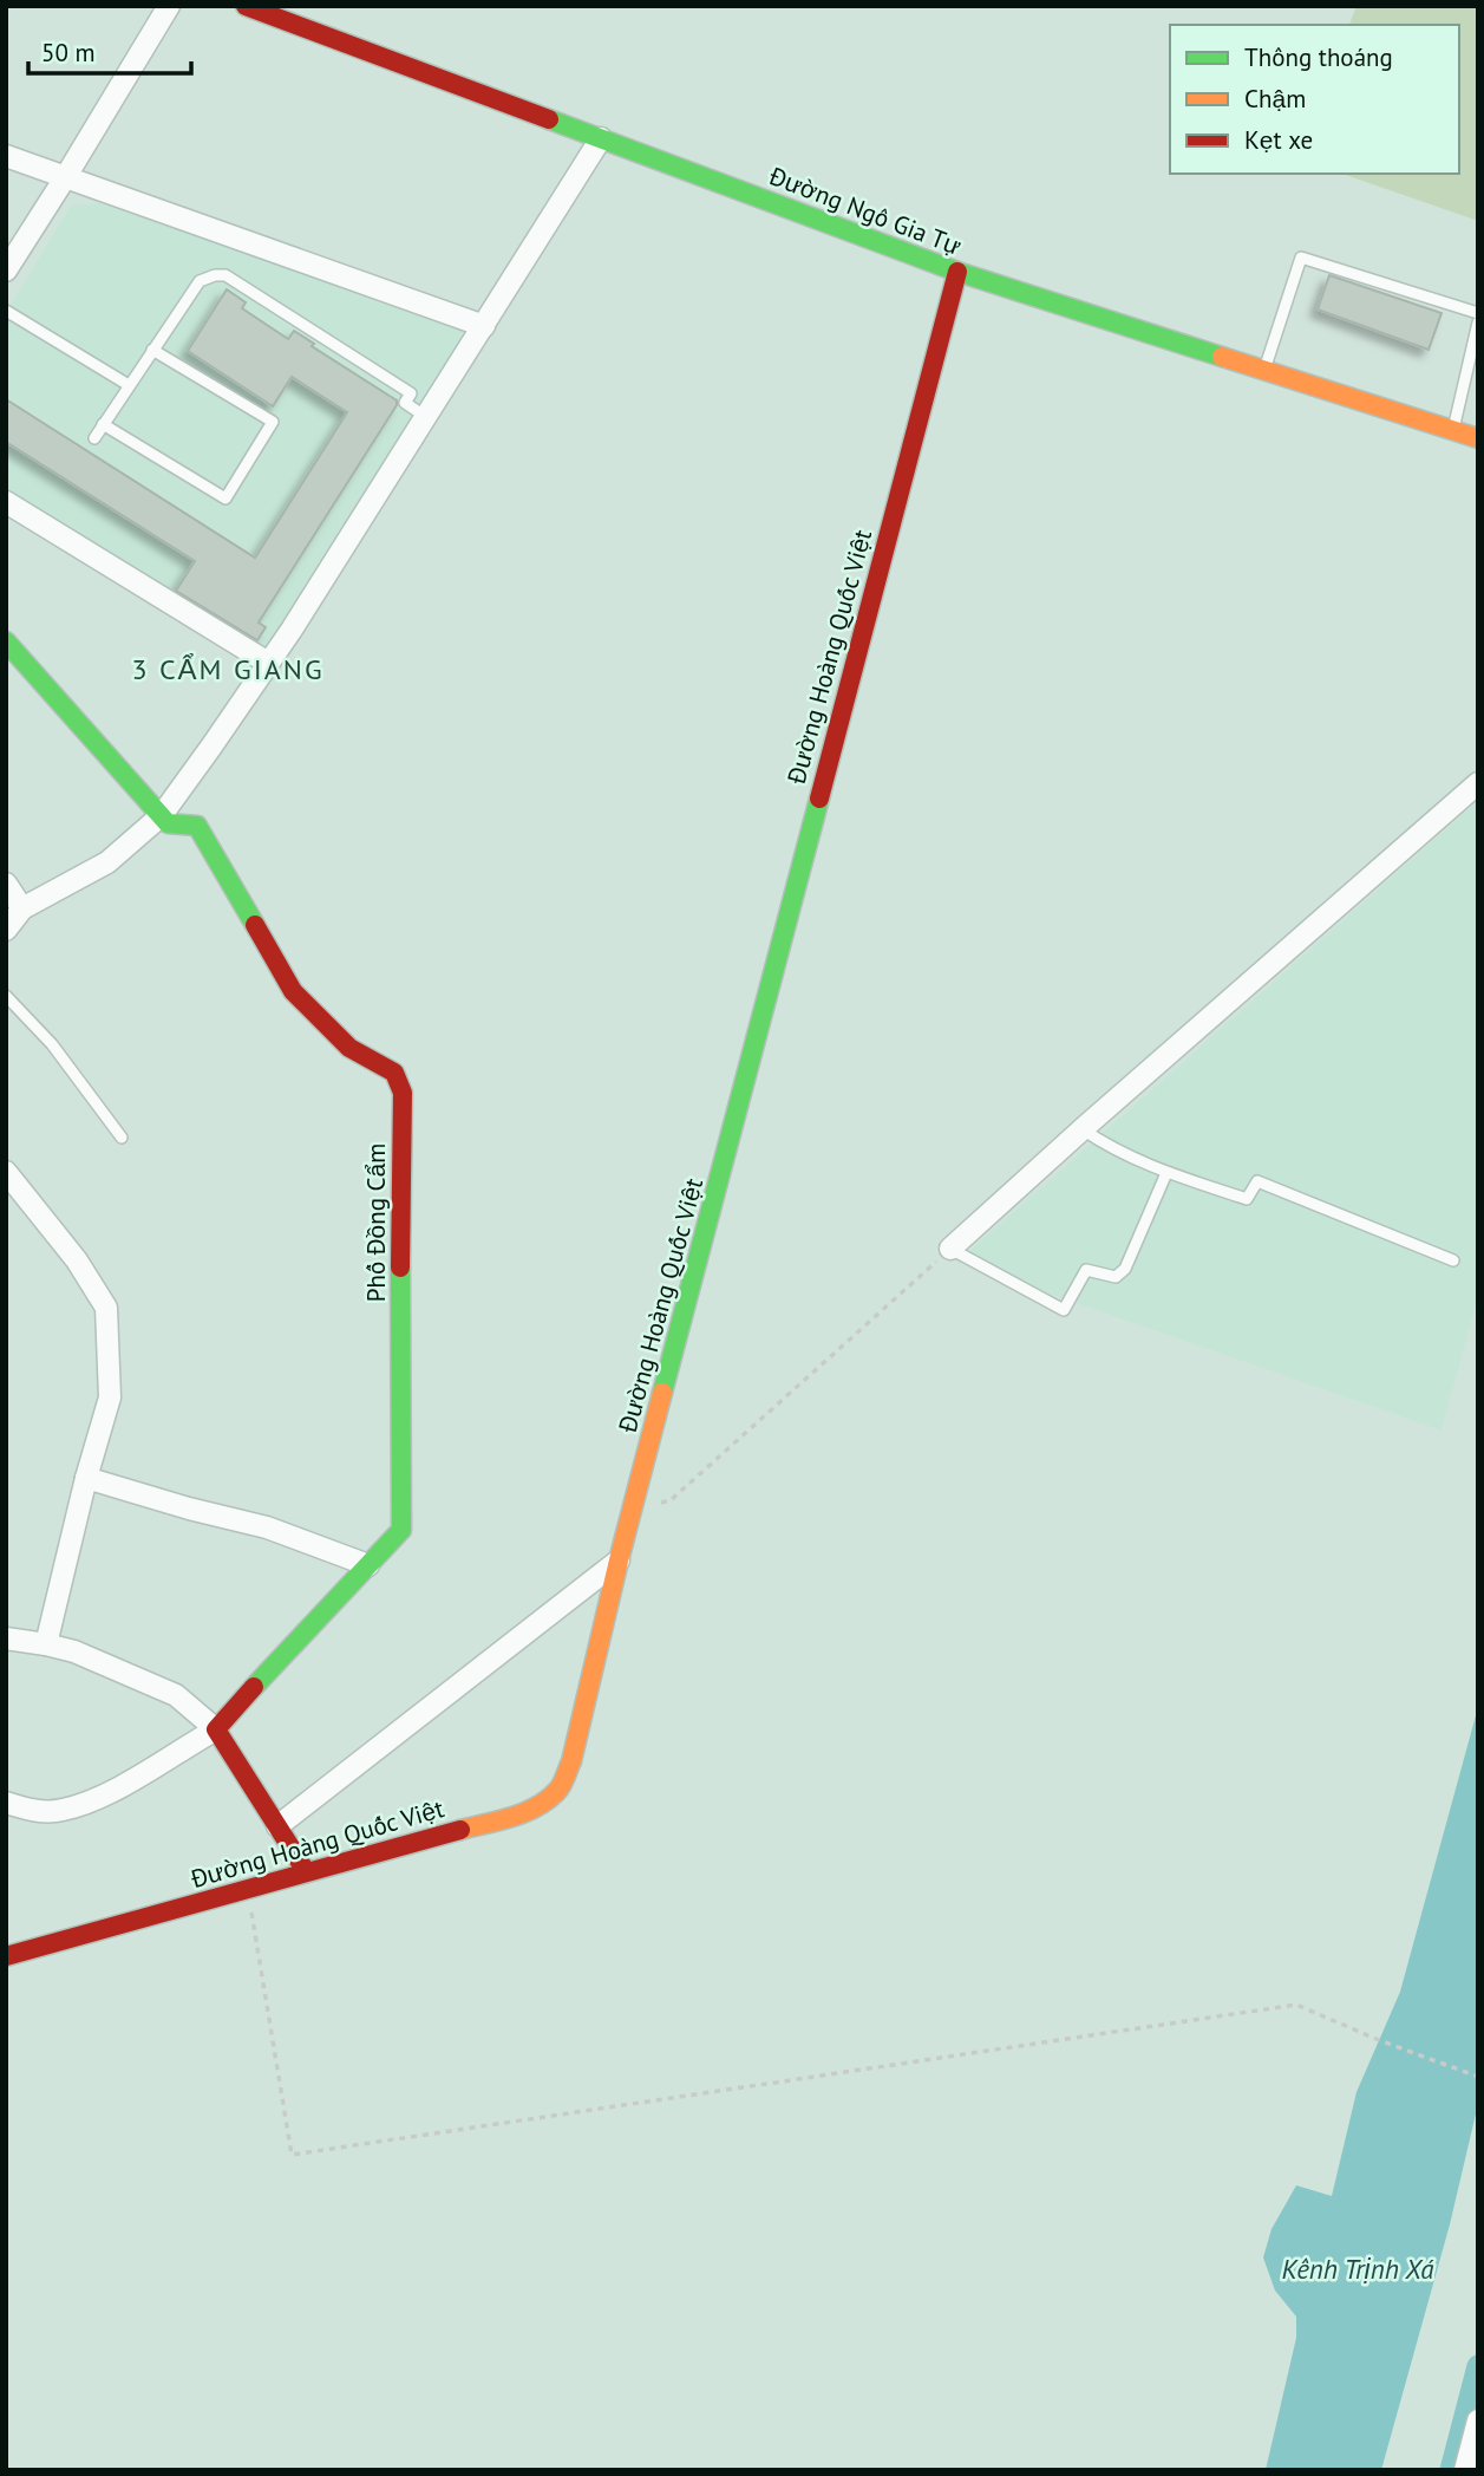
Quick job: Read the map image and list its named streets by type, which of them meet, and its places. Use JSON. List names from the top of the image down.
{
  "streets": {
    "street": ["Đường Ngô Gia Tự", "Đường Hoàng Quốc Việt", "Phố Đồng Cẩm"]
  },
  "crossings": [
    ["Đường Ngô Gia Tự", "Đường Hoàng Quốc Việt"]
  ],
  "districts": ["3 CẨM GIANG"],
  "water": ["Kênh Trịnh Xá"],
  "legend": ["Thông thoáng", "Chậm", "Kẹt xe"],
  "scale_bar": "50 m"
}
